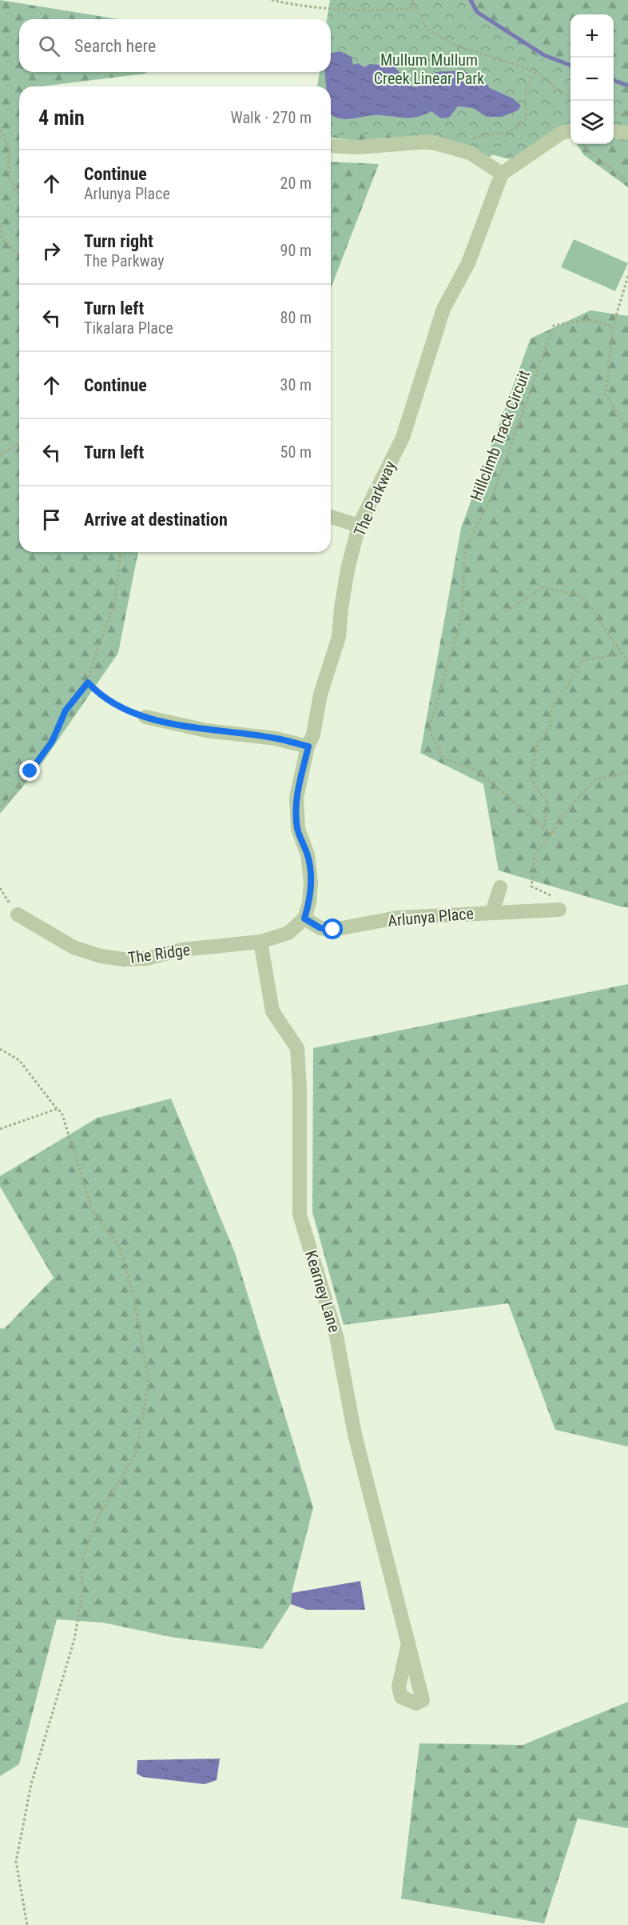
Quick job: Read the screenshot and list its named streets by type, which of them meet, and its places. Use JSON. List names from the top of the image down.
{
  "streets": {
    "street": [
      "The Parkway",
      "Arlunya Place",
      "The Ridge",
      "Kearney Lane"
    ],
    "path": ["Hillclimb Track Circuit"]
  },
  "crossings": [
    ["The Parkway", "Arlunya Place"],
    ["The Parkway", "The Ridge"],
    ["Arlunya Place", "The Ridge"],
    ["The Ridge", "Kearney Lane"]
  ],
  "parks": ["Mullum Mullum Creek Linear Park"],
  "page": {
    "map_buttons": ["+", "−"],
    "search": "Search here",
    "heading": ["4 min", "Walk · 270 m"],
    "list": [
      ["Continue", "Arlunya Place", "20 m"],
      ["Turn right", "The Parkway", "90 m"],
      ["Turn left", "Tikalara Place", "80 m"],
      ["Continue", "30 m"],
      ["Turn left", "50 m"],
      "Arrive at destination"
    ]
  }
}
